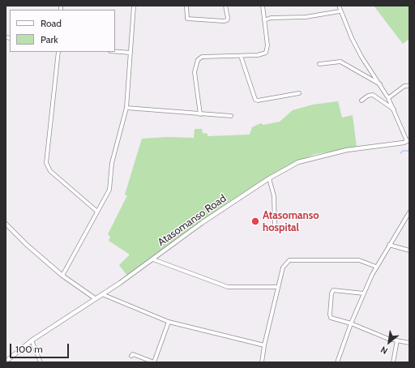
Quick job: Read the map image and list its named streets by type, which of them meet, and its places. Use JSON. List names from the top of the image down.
{
  "streets": {
    "street": ["Atasomanso Road"]
  },
  "places": ["Atasomanso hospital"],
  "legend": ["Road", "Park"],
  "scale_bar": "100 m",
  "north": "bottom left"
}
